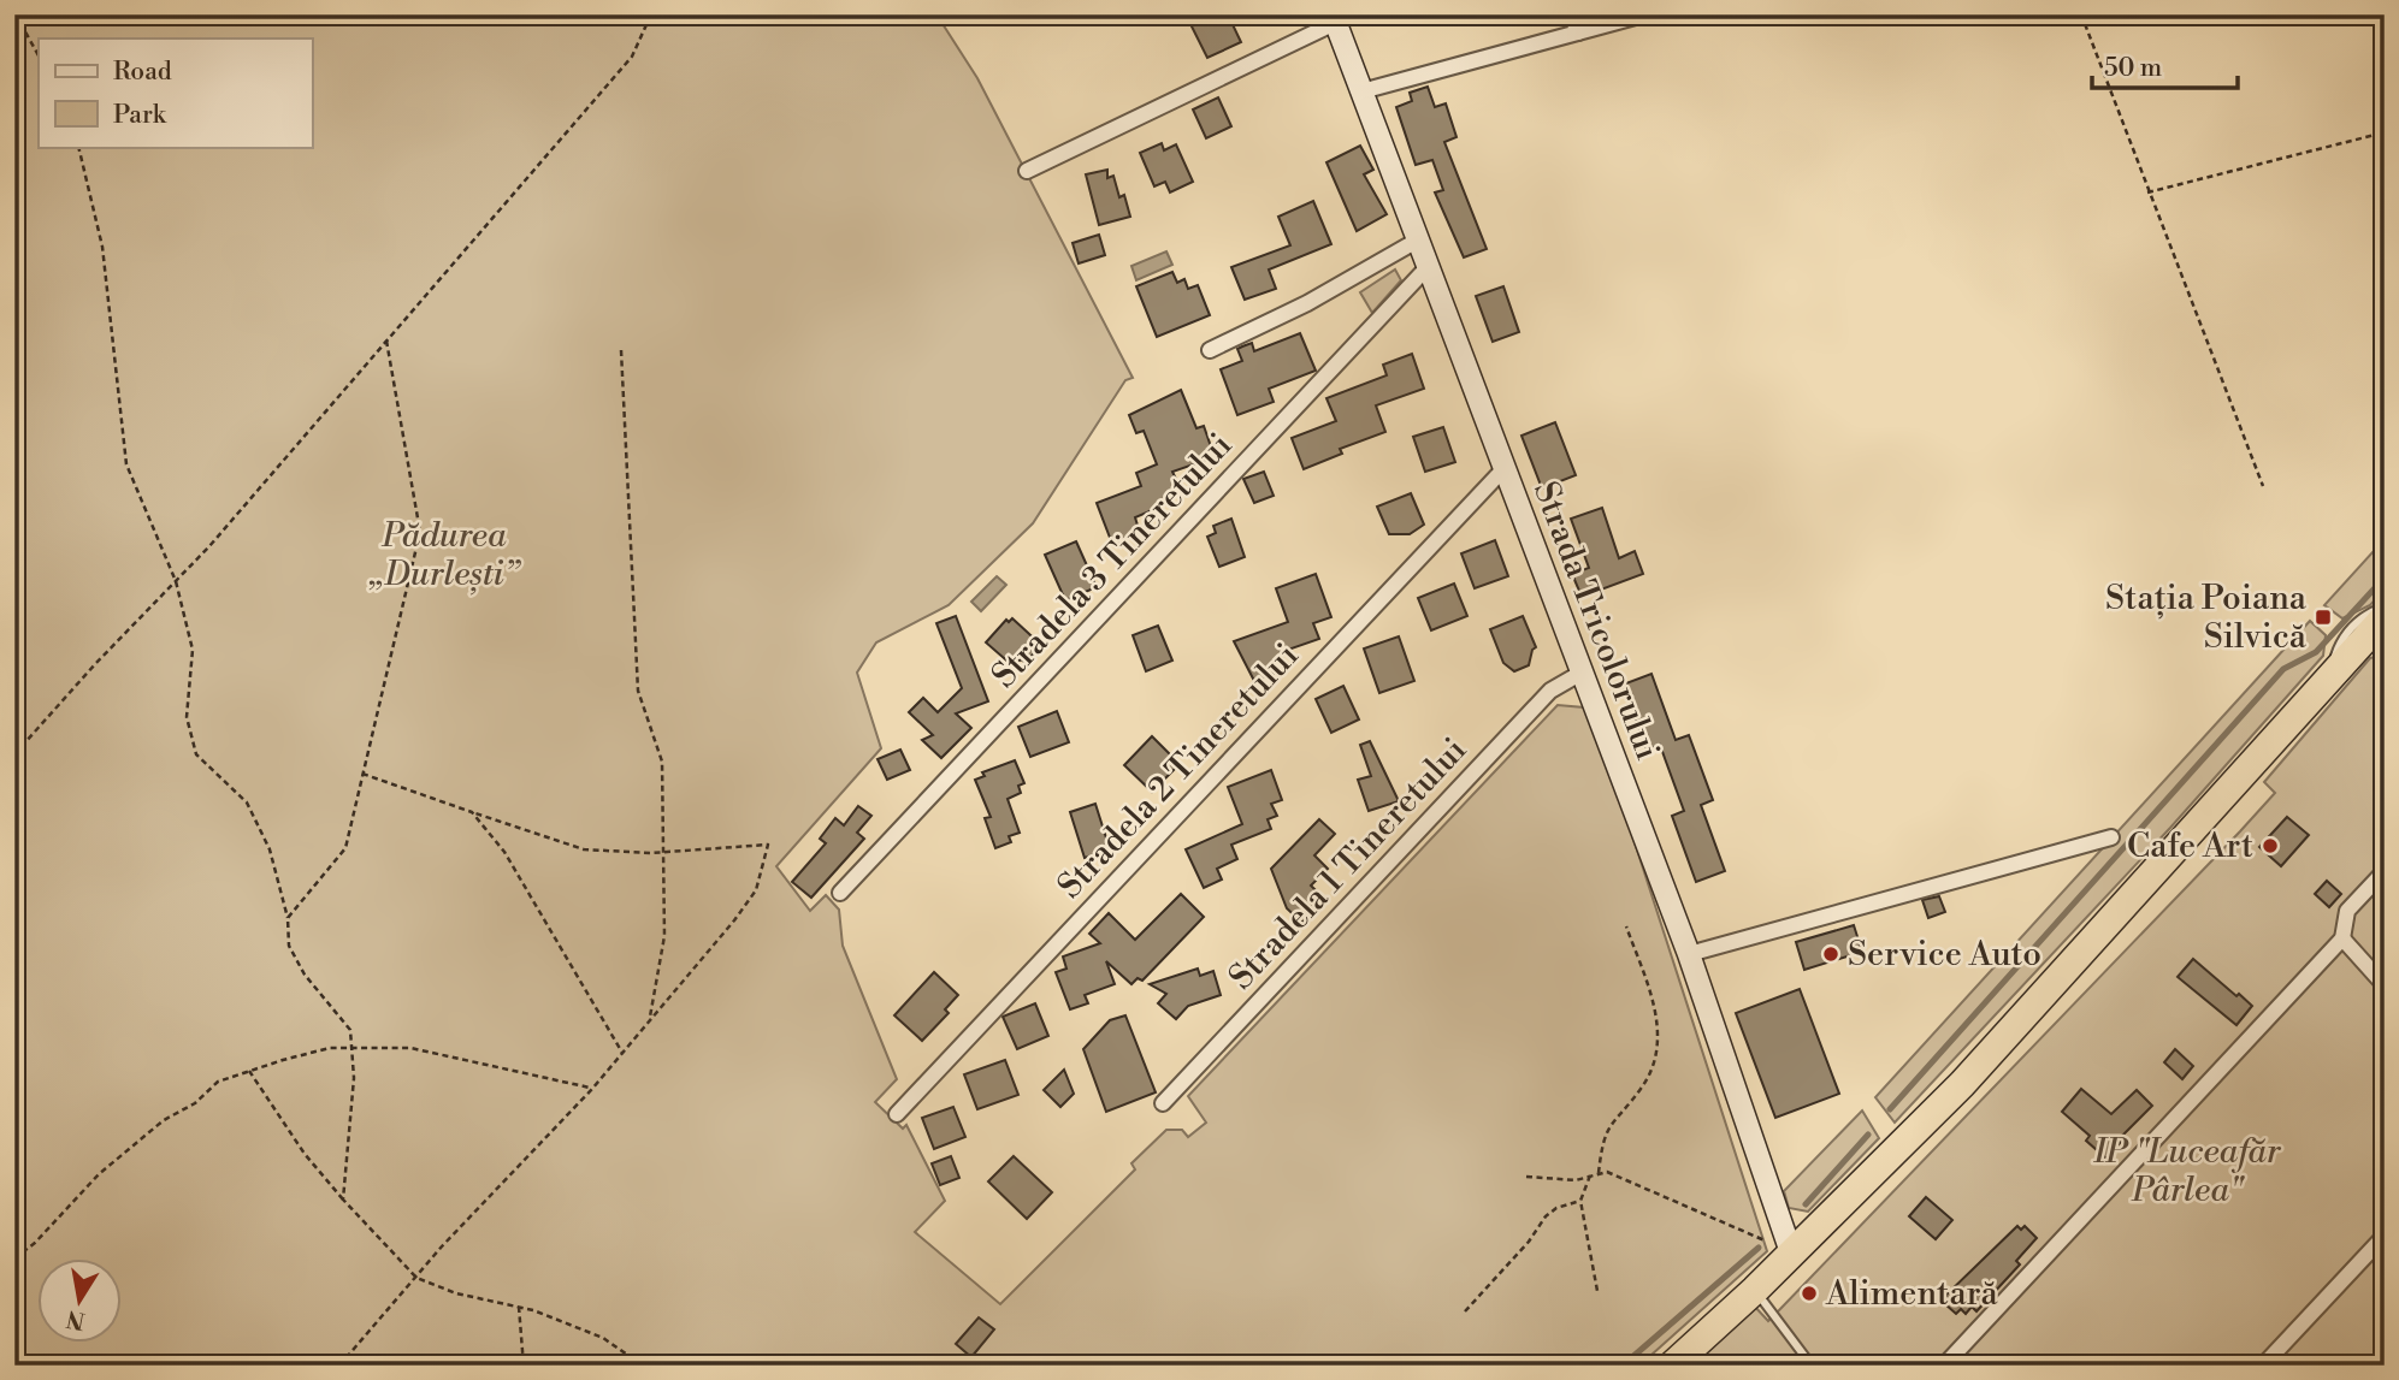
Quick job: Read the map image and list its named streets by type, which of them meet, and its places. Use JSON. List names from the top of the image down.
{
  "streets": {
    "street": [
      "Stradela 3 Tineretului",
      "Strada Tricolorului",
      "Stradela 2 Tineretului",
      "Stradela 1 Tineretului"
    ]
  },
  "crossings": [
    ["Stradela 3 Tineretului", "Strada Tricolorului"],
    ["Strada Tricolorului", "Stradela 2 Tineretului"],
    ["Strada Tricolorului", "Stradela 1 Tineretului"]
  ],
  "parks": ["Pădurea „Durlești”", "IP \"Luceafăr Pârlea\""],
  "places": {
    "transit": ["Stația Poiana Silvică"],
    "other": ["Cafe Art", "Service Auto", "Alimentară"]
  },
  "legend": ["Road", "Park"],
  "scale_bar": "50 m",
  "north": "bottom"
}
